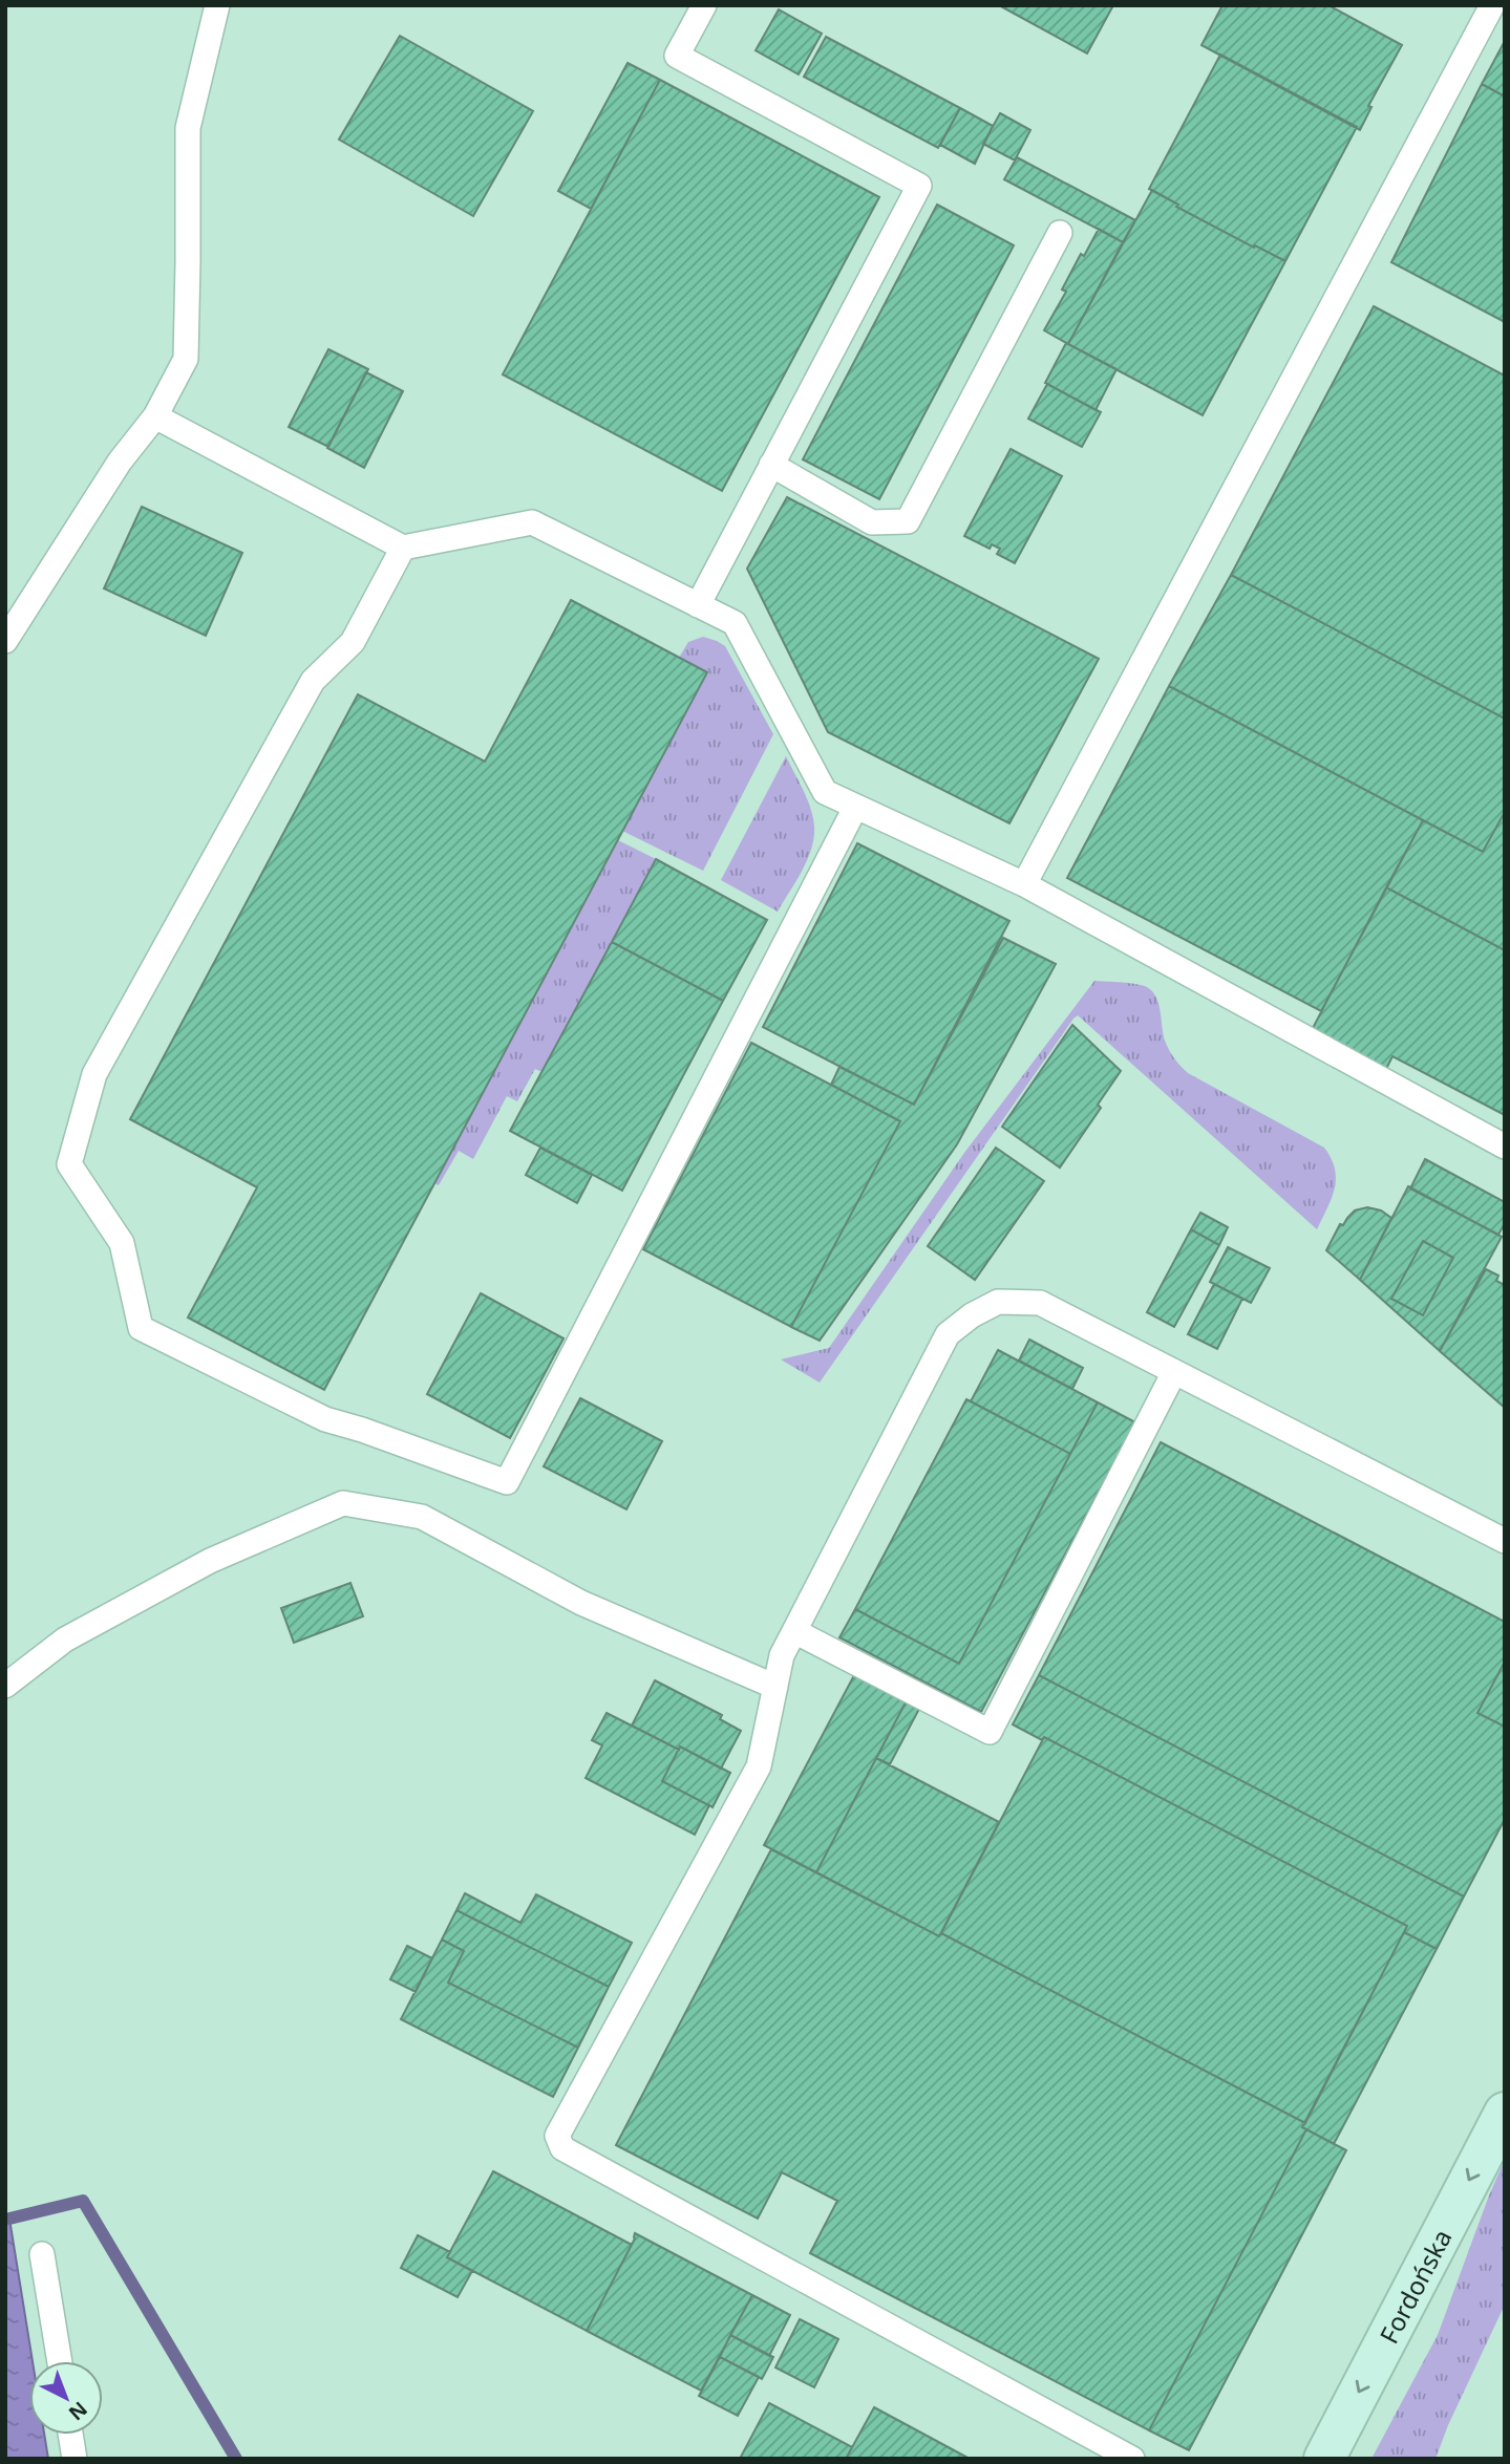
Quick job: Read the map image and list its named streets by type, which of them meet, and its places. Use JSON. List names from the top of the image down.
{
  "streets": {
    "main road": ["Fordońska"]
  },
  "one_way": ["Fordońska"],
  "north": "bottom right"
}
